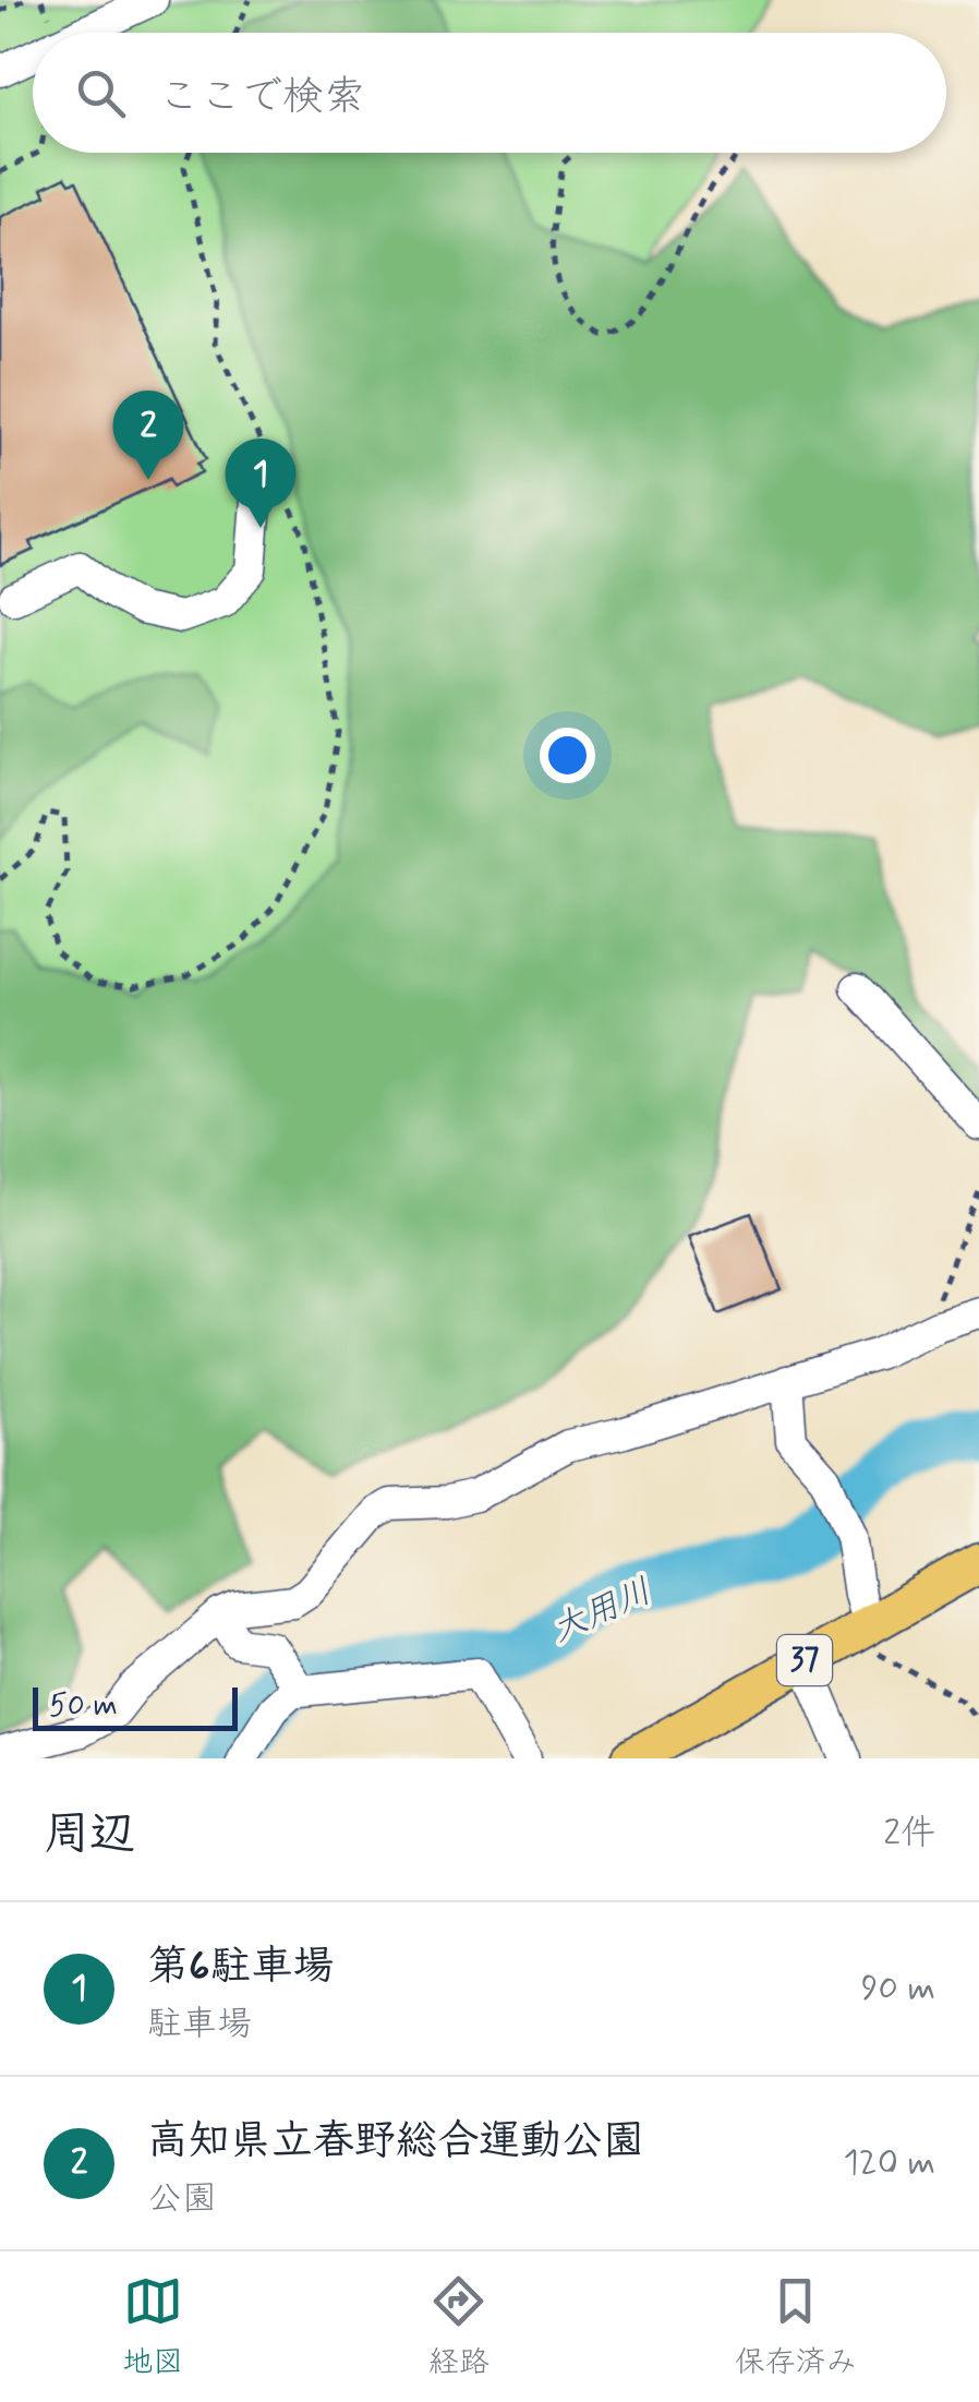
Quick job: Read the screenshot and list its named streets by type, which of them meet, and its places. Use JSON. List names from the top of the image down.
{
  "streets": {
    "main road": ["37"]
  },
  "water": ["大用川"],
  "scale_bar": "50 m",
  "page": {
    "search": "ここで検索",
    "pins": ["2", "1"],
    "scale": "50 m",
    "heading": ["周辺", "2件"],
    "list": [
      {
        "mark": "1",
        "name": "第6駐車場",
        "note": "駐車場",
        "value": "90 m"
      },
      {
        "mark": "2",
        "name": "高知県立春野総合運動公園",
        "note": "公園",
        "value": "120 m"
      }
    ],
    "nav": ["地図", "経路", "保存済み"]
  }
}
